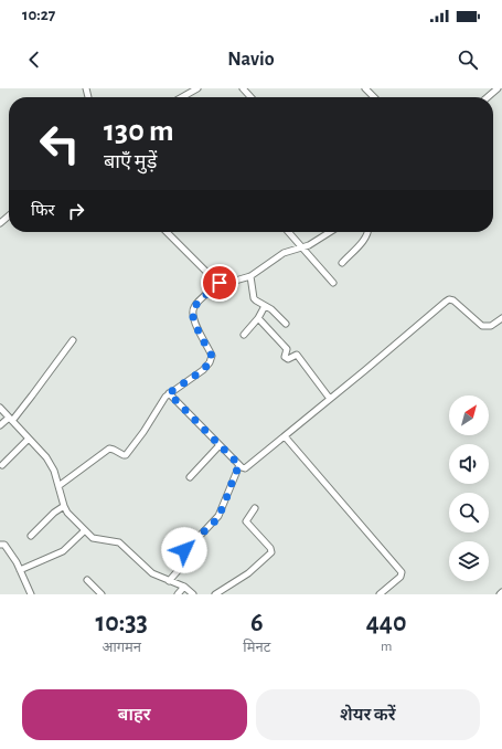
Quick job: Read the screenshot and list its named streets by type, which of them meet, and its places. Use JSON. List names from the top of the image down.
{
  "north": "top right",
  "page": {
    "status": "10:27",
    "header": "Navio",
    "turn": ["130 m", "बाएँ मुड़ें"],
    "then": "फिर",
    "eta": [
      "10:33",
      "आगमन",
      "6",
      "मिनट",
      "440",
      "m"
    ],
    "buttons": ["बाहर", "शेयर करें"]
  }
}
